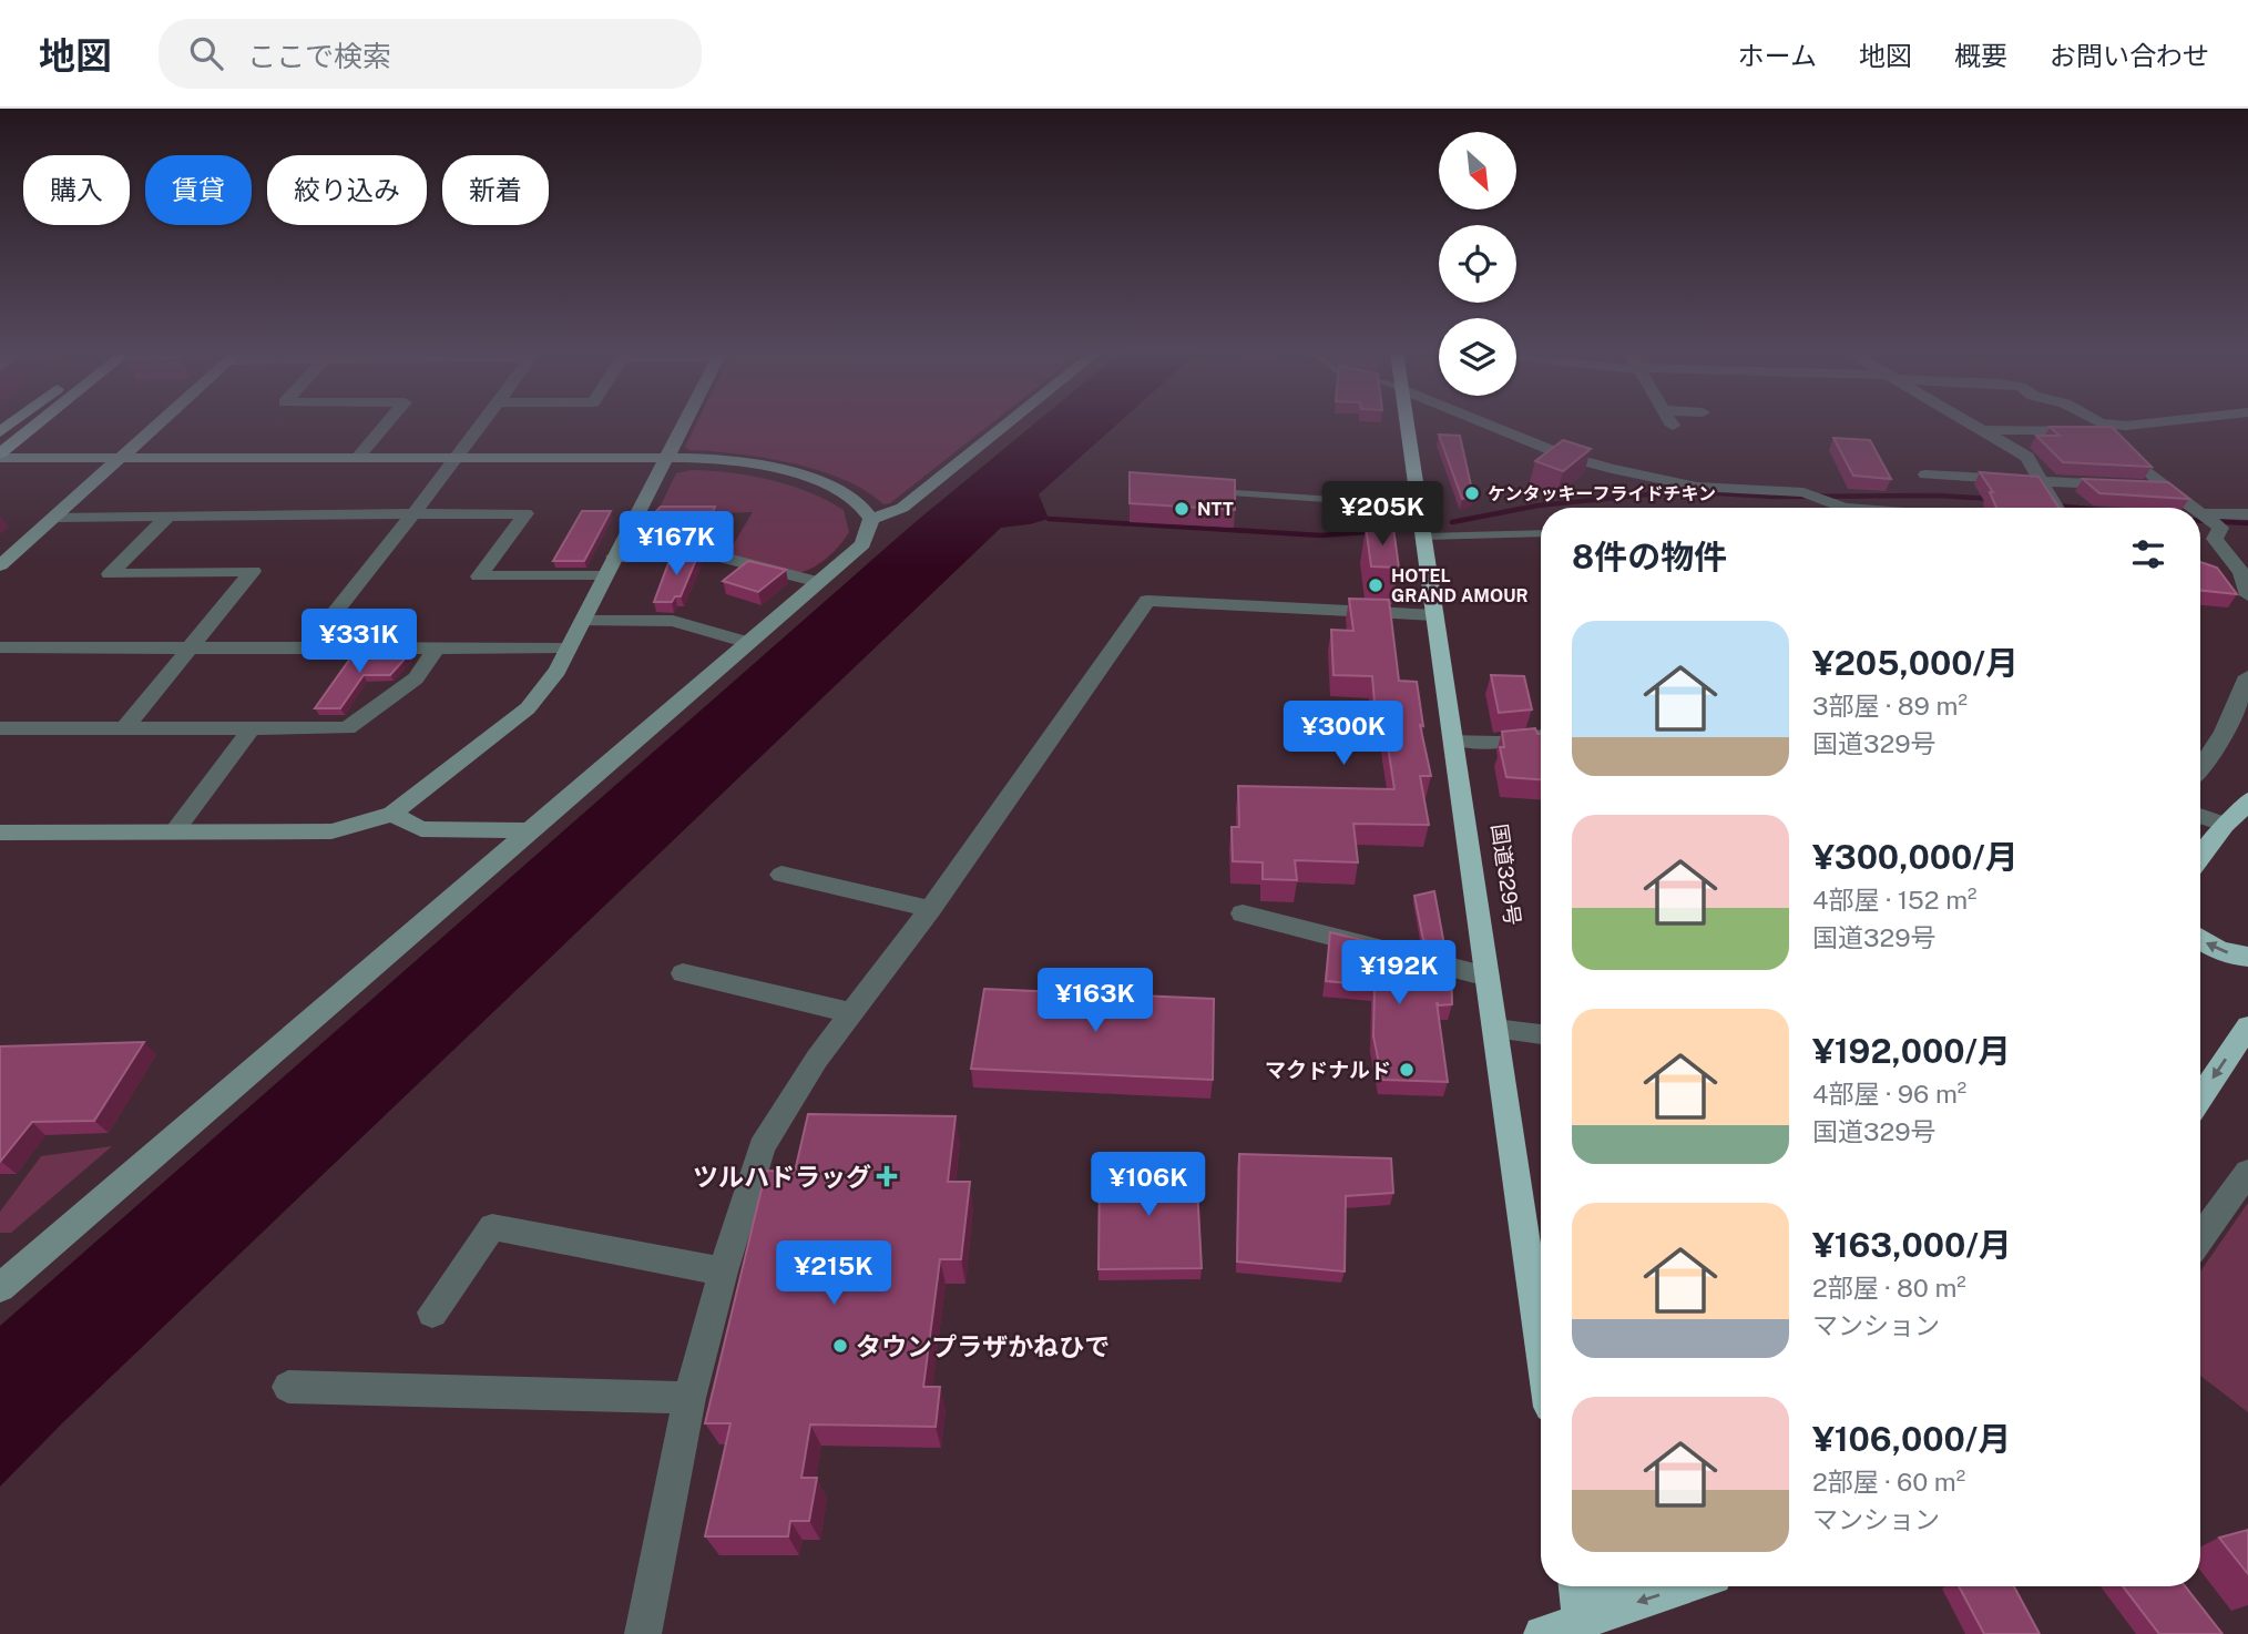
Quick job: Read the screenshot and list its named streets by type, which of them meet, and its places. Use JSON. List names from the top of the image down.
{
  "streets": {
    "highway": ["国道329号"]
  },
  "places": {
    "other": [
      "ケンタッキーフライドチキン",
      "NTT",
      "HOTEL GRAND AMOUR",
      "マクドナルド",
      "タウンプラザかねひで"
    ],
    "health": ["ツルハドラッグ"]
  },
  "north": "bottom right",
  "page": {
    "header": "地図",
    "search": "ここで検索",
    "nav": [
      "ホーム",
      "地図",
      "概要",
      "お問い合わせ"
    ],
    "chip": [
      "購入",
      "賃貸",
      "絞り込み",
      "新着"
    ],
    "price": [
      "¥205K",
      "¥167K",
      "¥331K",
      "¥300K",
      "¥192K",
      "¥163K",
      "¥106K",
      "¥215K"
    ],
    "heading": "8件の物件",
    "list": [
      {
        "name": "¥205,000/月",
        "note": "3部屋 · 89 m² · 国道329号"
      },
      {
        "name": "¥300,000/月",
        "note": "4部屋 · 152 m² · 国道329号"
      },
      {
        "name": "¥192,000/月",
        "note": "4部屋 · 96 m² · 国道329号"
      },
      {
        "name": "¥163,000/月",
        "note": "2部屋 · 80 m² · マンション"
      },
      {
        "name": "¥106,000/月",
        "note": "2部屋 · 60 m² · マンション"
      }
    ]
  }
}
